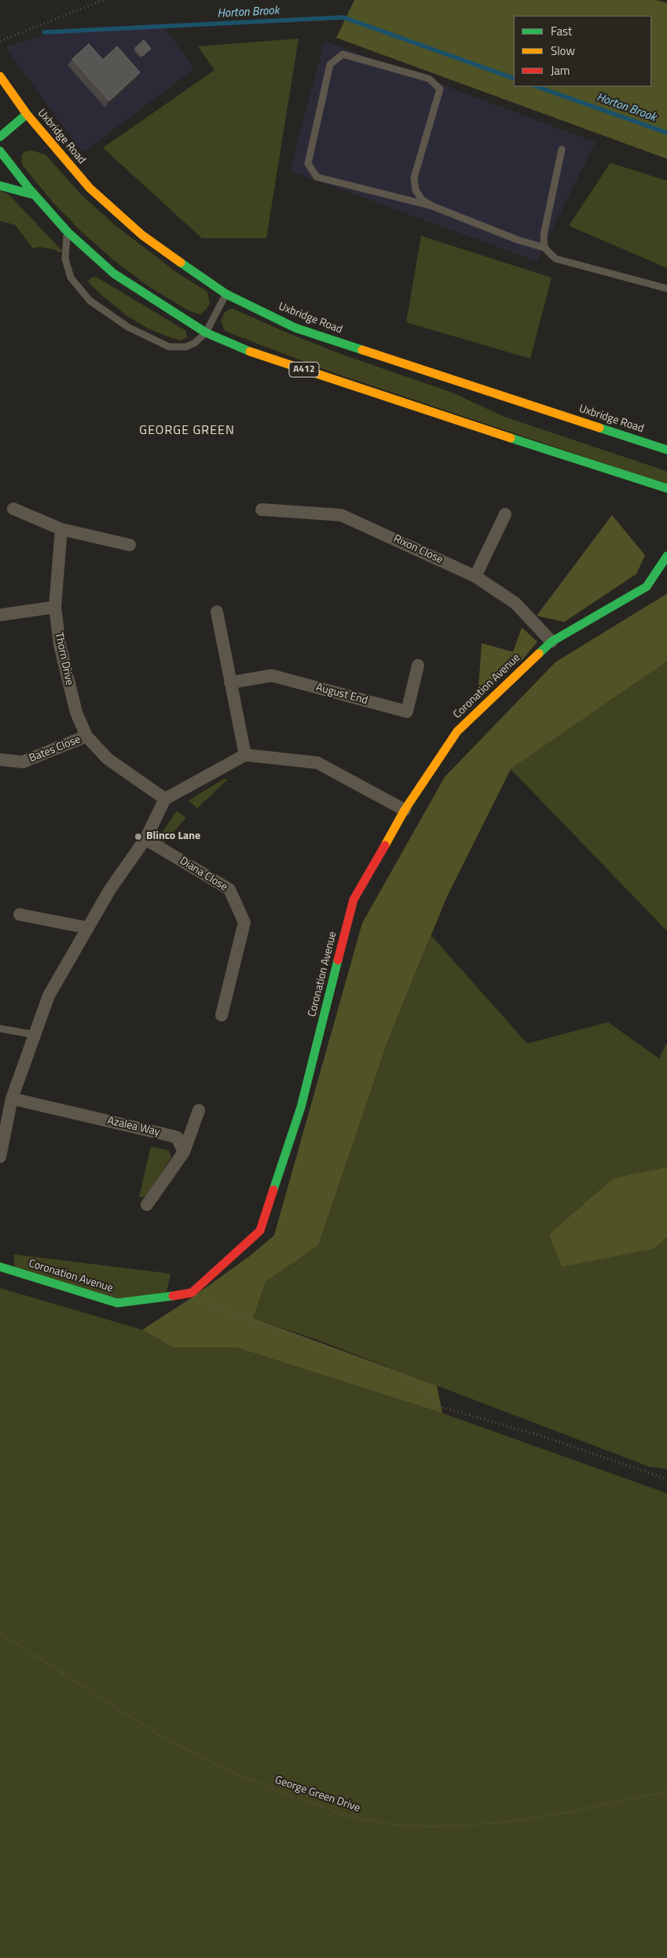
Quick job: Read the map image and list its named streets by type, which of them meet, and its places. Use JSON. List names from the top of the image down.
{
  "streets": {
    "main road": ["Uxbridge Road", "A412", "Coronation Avenue"],
    "street": [
      "Rixon Close",
      "Thorn Drive",
      "August End",
      "Bates Close",
      "Diana Close",
      "Azalea Way"
    ],
    "path": ["George Green Drive"]
  },
  "crossings": [
    ["Rixon Close", "Coronation Avenue"],
    ["Thorn Drive", "Bates Close"]
  ],
  "districts": ["GEORGE GREEN"],
  "water": ["Horton Brook"],
  "places": ["Blinco Lane"],
  "legend": ["Fast", "Slow", "Jam"]
}
